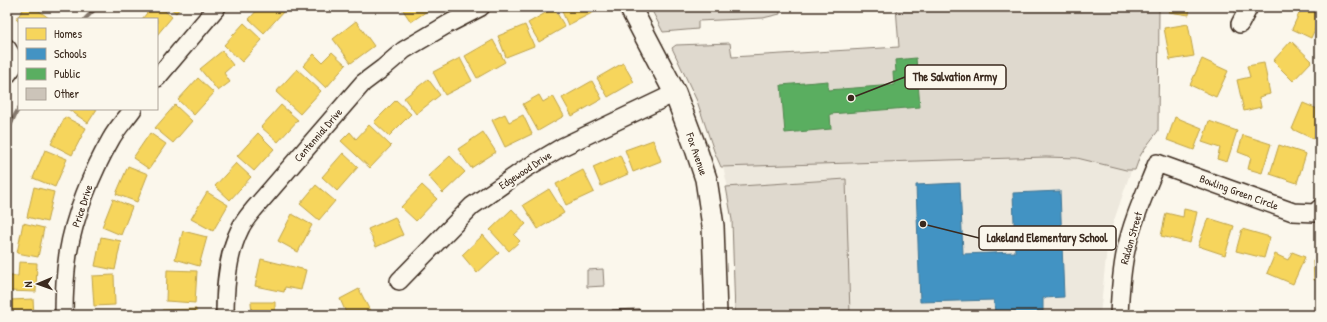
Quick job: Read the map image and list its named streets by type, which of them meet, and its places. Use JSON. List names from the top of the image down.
{
  "streets": {
    "main road": ["Fox Avenue"],
    "street": [
      "Centennial Drive",
      "Edgewood Drive",
      "Bowling Green Circle",
      "Price Drive",
      "Raldon Street"
    ]
  },
  "crossings": [
    ["Fox Avenue", "Edgewood Drive"],
    ["Bowling Green Circle", "Raldon Street"]
  ],
  "places": ["The Salvation Army", "Lakeland Elementary School"],
  "legend": [
    "Homes",
    "Schools",
    "Public",
    "Other"
  ],
  "north": "left"
}
